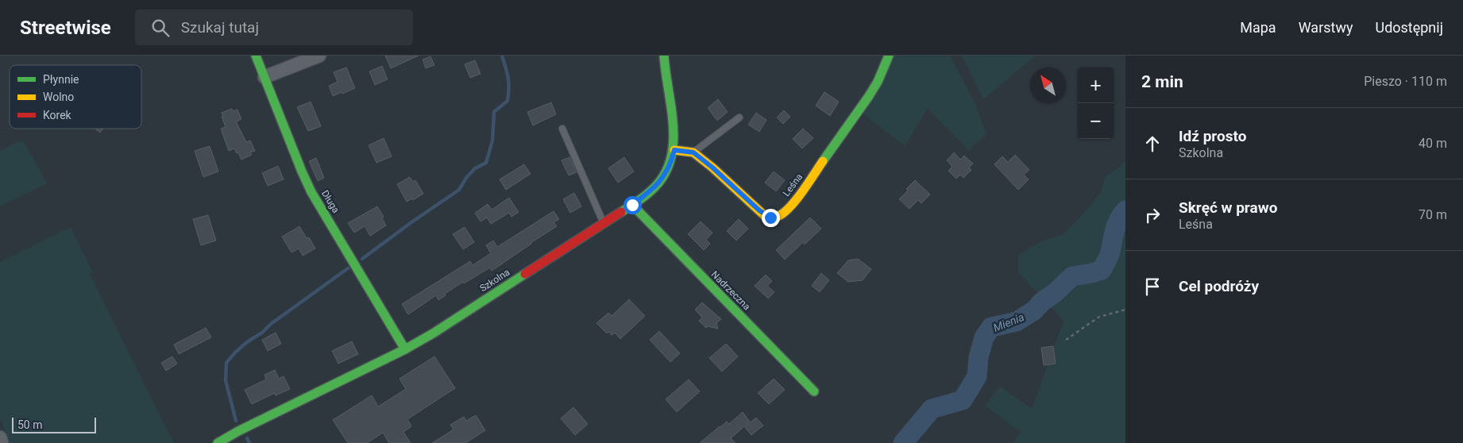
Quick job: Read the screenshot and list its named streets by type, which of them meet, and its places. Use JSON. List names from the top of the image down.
{
  "streets": {
    "street": [
      "Leśna",
      "Długa",
      "Szkolna",
      "Nadrzeczna"
    ]
  },
  "crossings": [
    ["Długa", "Szkolna"],
    ["Szkolna", "Nadrzeczna"]
  ],
  "water": ["Mienia"],
  "legend": ["Płynnie", "Wolno", "Korek"],
  "scale_bar": "50 m",
  "north": "top left",
  "page": {
    "header": "Streetwise",
    "search": "Szukaj tutaj",
    "nav": ["Mapa", "Warstwy", "Udostępnij"],
    "heading": ["2 min", "Pieszo · 110 m"],
    "map_buttons": ["+", "−"],
    "list": [
      ["Idź prosto", "Szkolna", "40 m"],
      ["Skręć w prawo", "Leśna", "70 m"],
      "Cel podróży"
    ],
    "scale": "50 m"
  }
}
